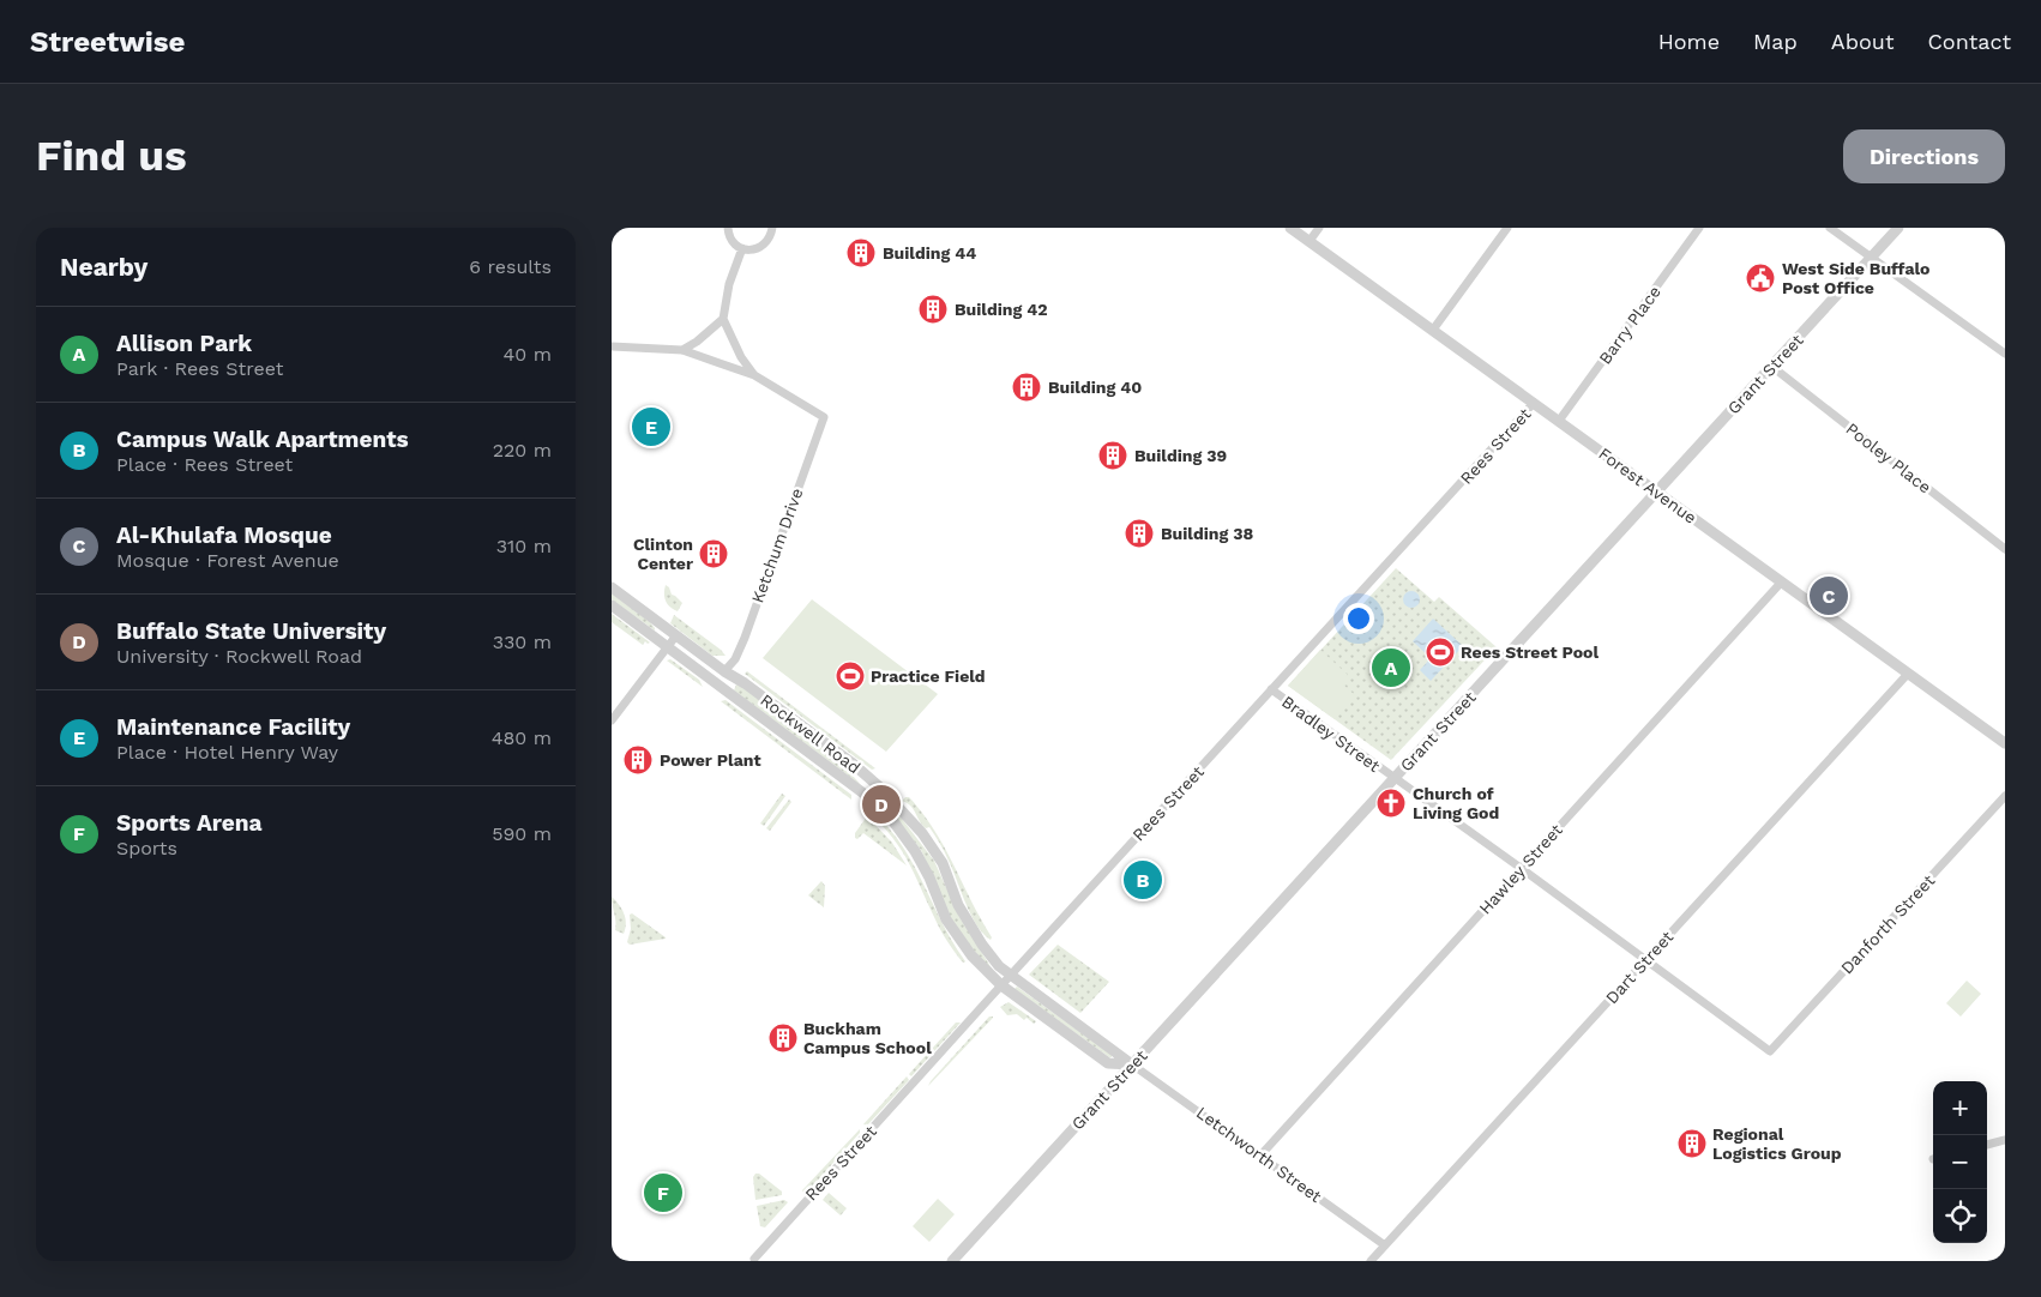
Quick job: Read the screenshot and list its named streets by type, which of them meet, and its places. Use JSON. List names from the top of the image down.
{
  "streets": {
    "street": [
      "Barry Place",
      "Grant Street",
      "Rees Street",
      "Pooley Place",
      "Forest Avenue",
      "Ketchum Drive",
      "Rockwell Road",
      "Bradley Street",
      "Hawley Street",
      "Danforth Street",
      "Dart Street",
      "Letchworth Street"
    ]
  },
  "crossings": [
    ["Barry Place", "Forest Avenue"],
    ["Grant Street", "Pooley Place"],
    ["Grant Street", "Forest Avenue"],
    ["Grant Street", "Bradley Street"],
    ["Grant Street", "Letchworth Street"],
    ["Rees Street", "Forest Avenue"],
    ["Rees Street", "Rockwell Road"],
    ["Rees Street", "Bradley Street"],
    ["Rees Street", "Letchworth Street"],
    ["Forest Avenue", "Hawley Street"],
    ["Forest Avenue", "Dart Street"],
    ["Ketchum Drive", "Rockwell Road"],
    ["Rockwell Road", "Letchworth Street"],
    ["Bradley Street", "Hawley Street"],
    ["Bradley Street", "Danforth Street"],
    ["Bradley Street", "Dart Street"],
    ["Hawley Street", "Letchworth Street"],
    ["Dart Street", "Letchworth Street"]
  ],
  "places": {
    "building": [
      "Building 44",
      "Building 42",
      "Building 40",
      "Building 39",
      "Building 38",
      "Clinton Center",
      "Power Plant",
      "Buckham Campus School",
      "Regional Logistics Group"
    ],
    "public building": ["West Side Buffalo Post Office"],
    "sports": ["Rees Street Pool", "Practice Field"],
    "church": ["Church of Living God"]
  },
  "page": {
    "header": "Streetwise",
    "nav": [
      "Home",
      "Map",
      "About",
      "Contact"
    ],
    "buttons": "Directions",
    "title": "Find us",
    "heading": ["Nearby", "6 results"],
    "list": [
      {
        "mark": "A",
        "name": "Allison Park",
        "note": "Park · Rees Street",
        "value": "40 m"
      },
      {
        "mark": "B",
        "name": "Campus Walk Apartments",
        "note": "Place · Rees Street",
        "value": "220 m"
      },
      {
        "mark": "C",
        "name": "Al-Khulafa Mosque",
        "note": "Mosque · Forest Avenue",
        "value": "310 m"
      },
      {
        "mark": "D",
        "name": "Buffalo State University",
        "note": "University · Rockwell Road",
        "value": "330 m"
      },
      {
        "mark": "E",
        "name": "Maintenance Facility",
        "note": "Place · Hotel Henry Way",
        "value": "480 m"
      },
      {
        "mark": "F",
        "name": "Sports Arena",
        "note": "Sports",
        "value": "590 m"
      }
    ],
    "pins": [
      "E",
      "C",
      "A",
      "D",
      "B",
      "F"
    ],
    "map_buttons": ["+", "−"]
  }
}
